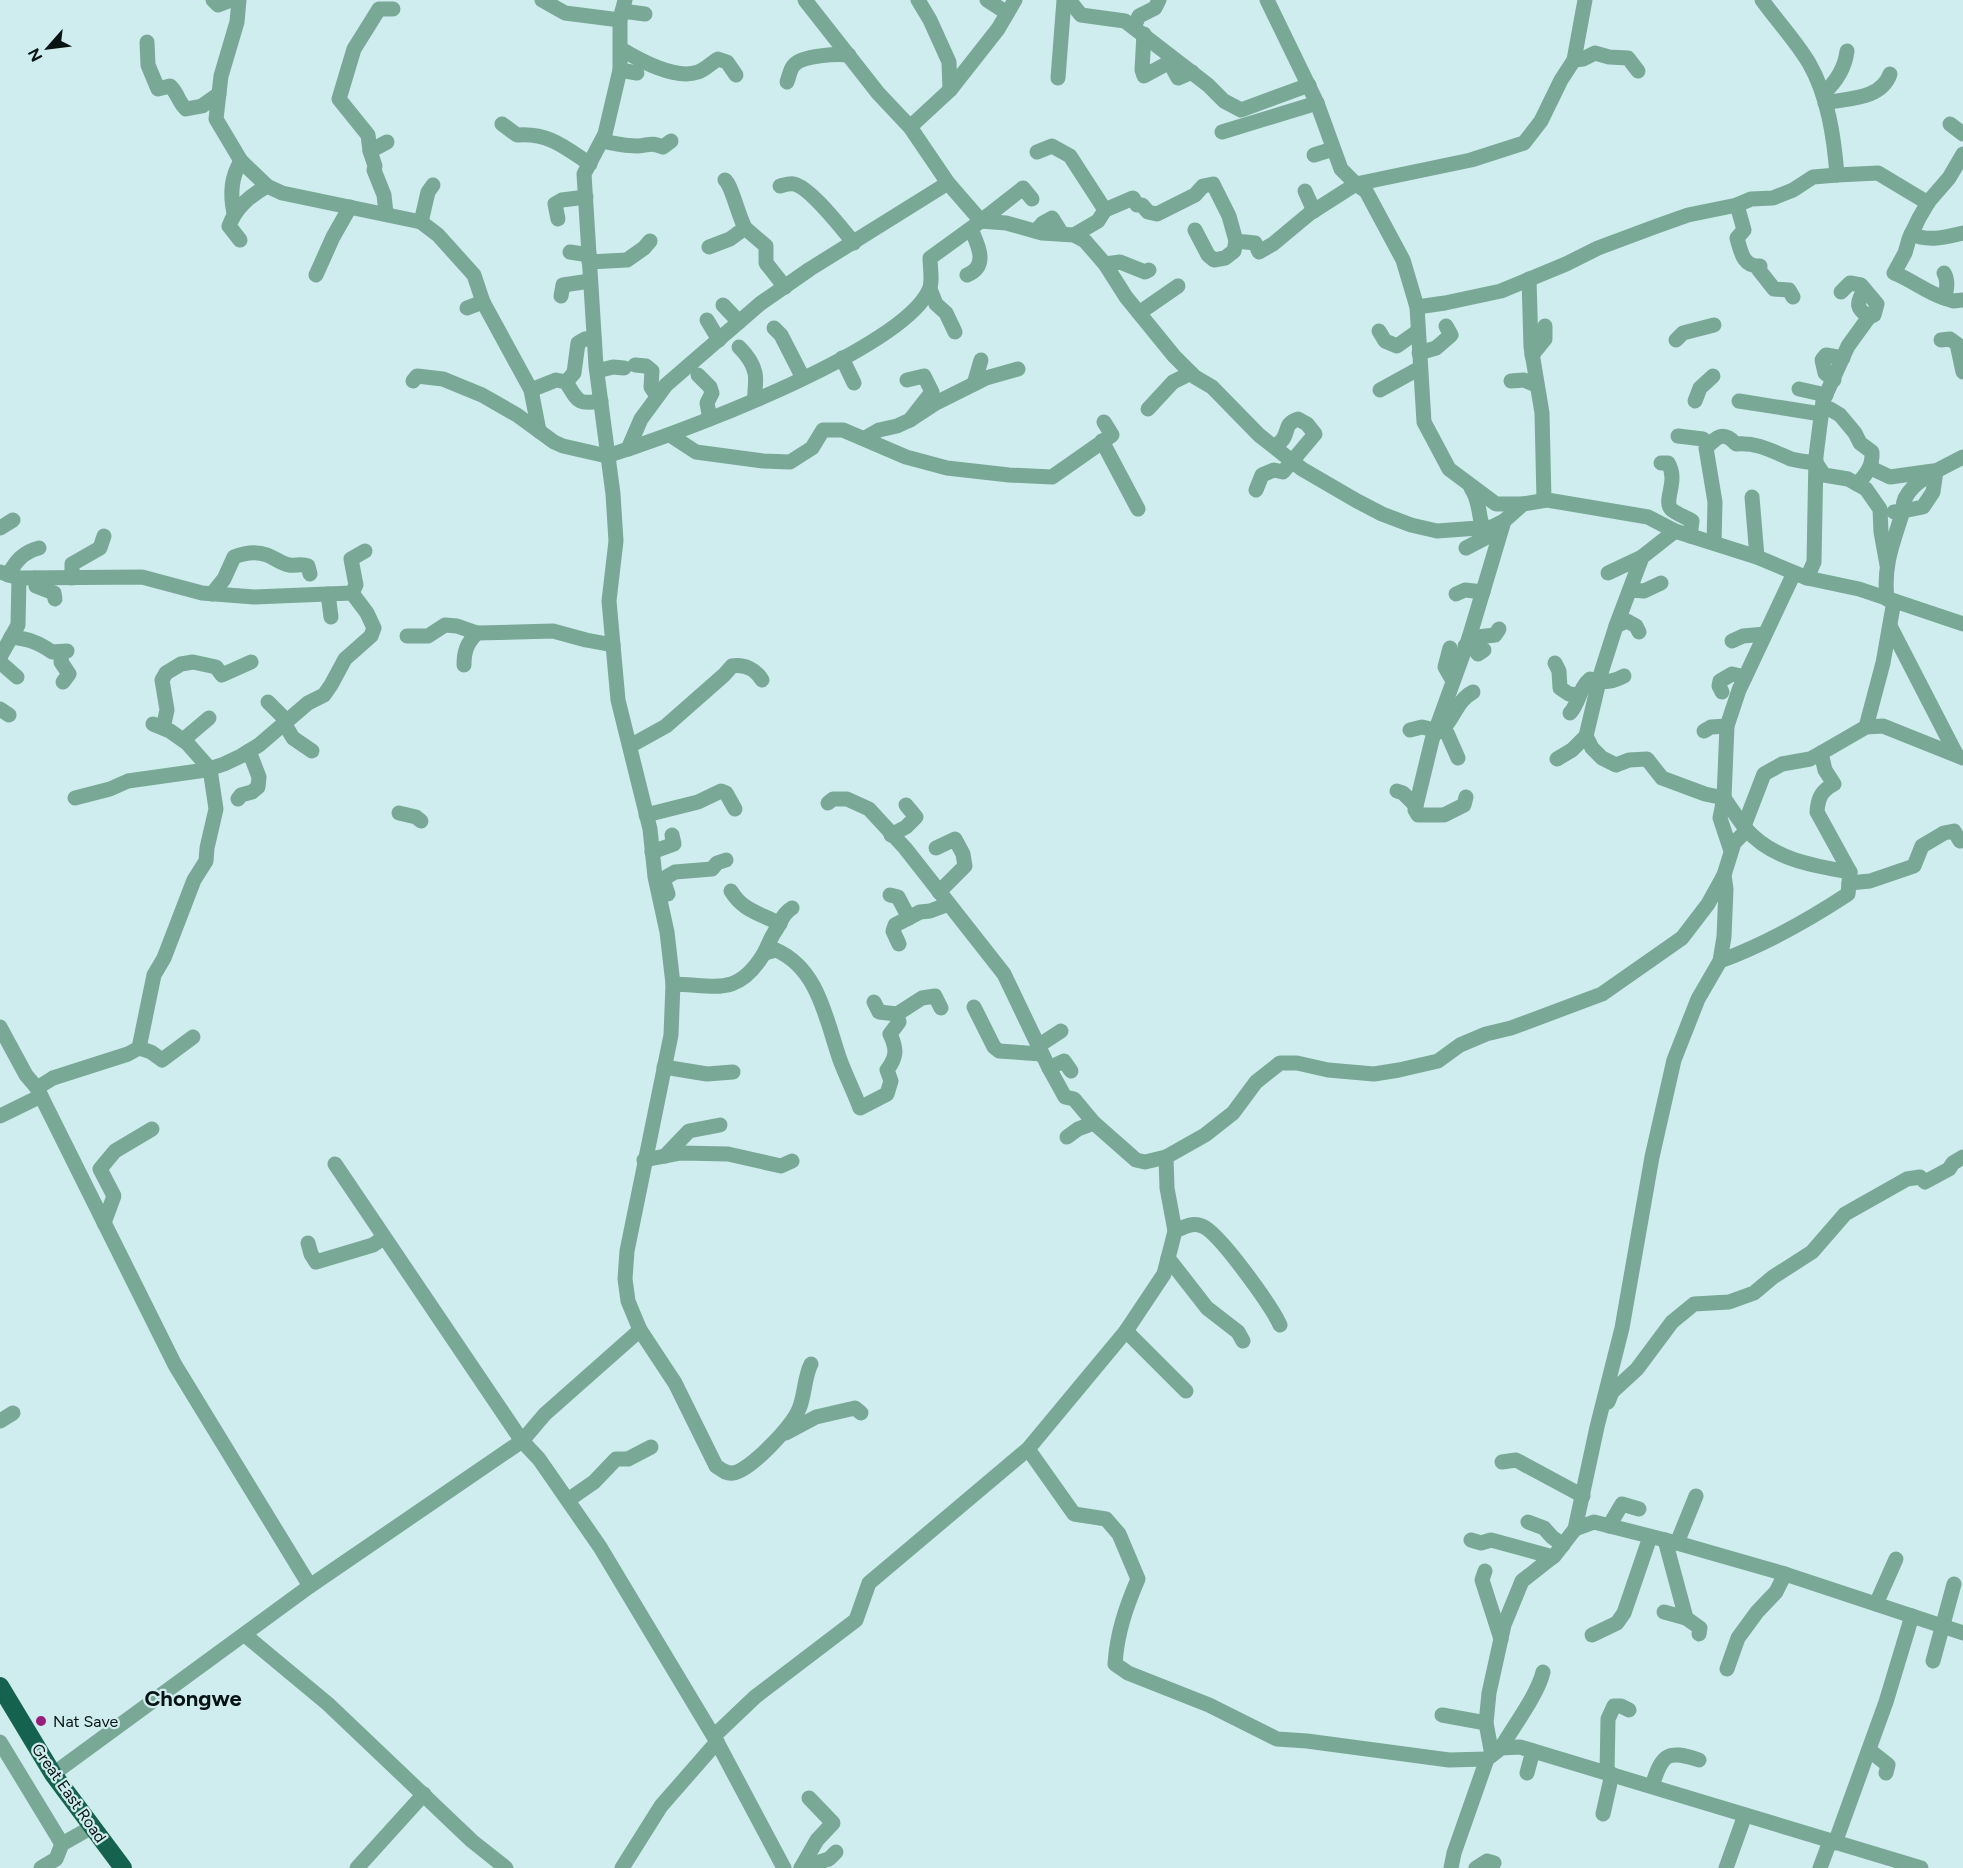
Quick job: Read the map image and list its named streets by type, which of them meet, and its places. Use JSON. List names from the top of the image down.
{
  "streets": {
    "highway": ["Great East Road"]
  },
  "districts": ["Chongwe"],
  "places": ["Nat Save"],
  "north": "bottom left"
}
